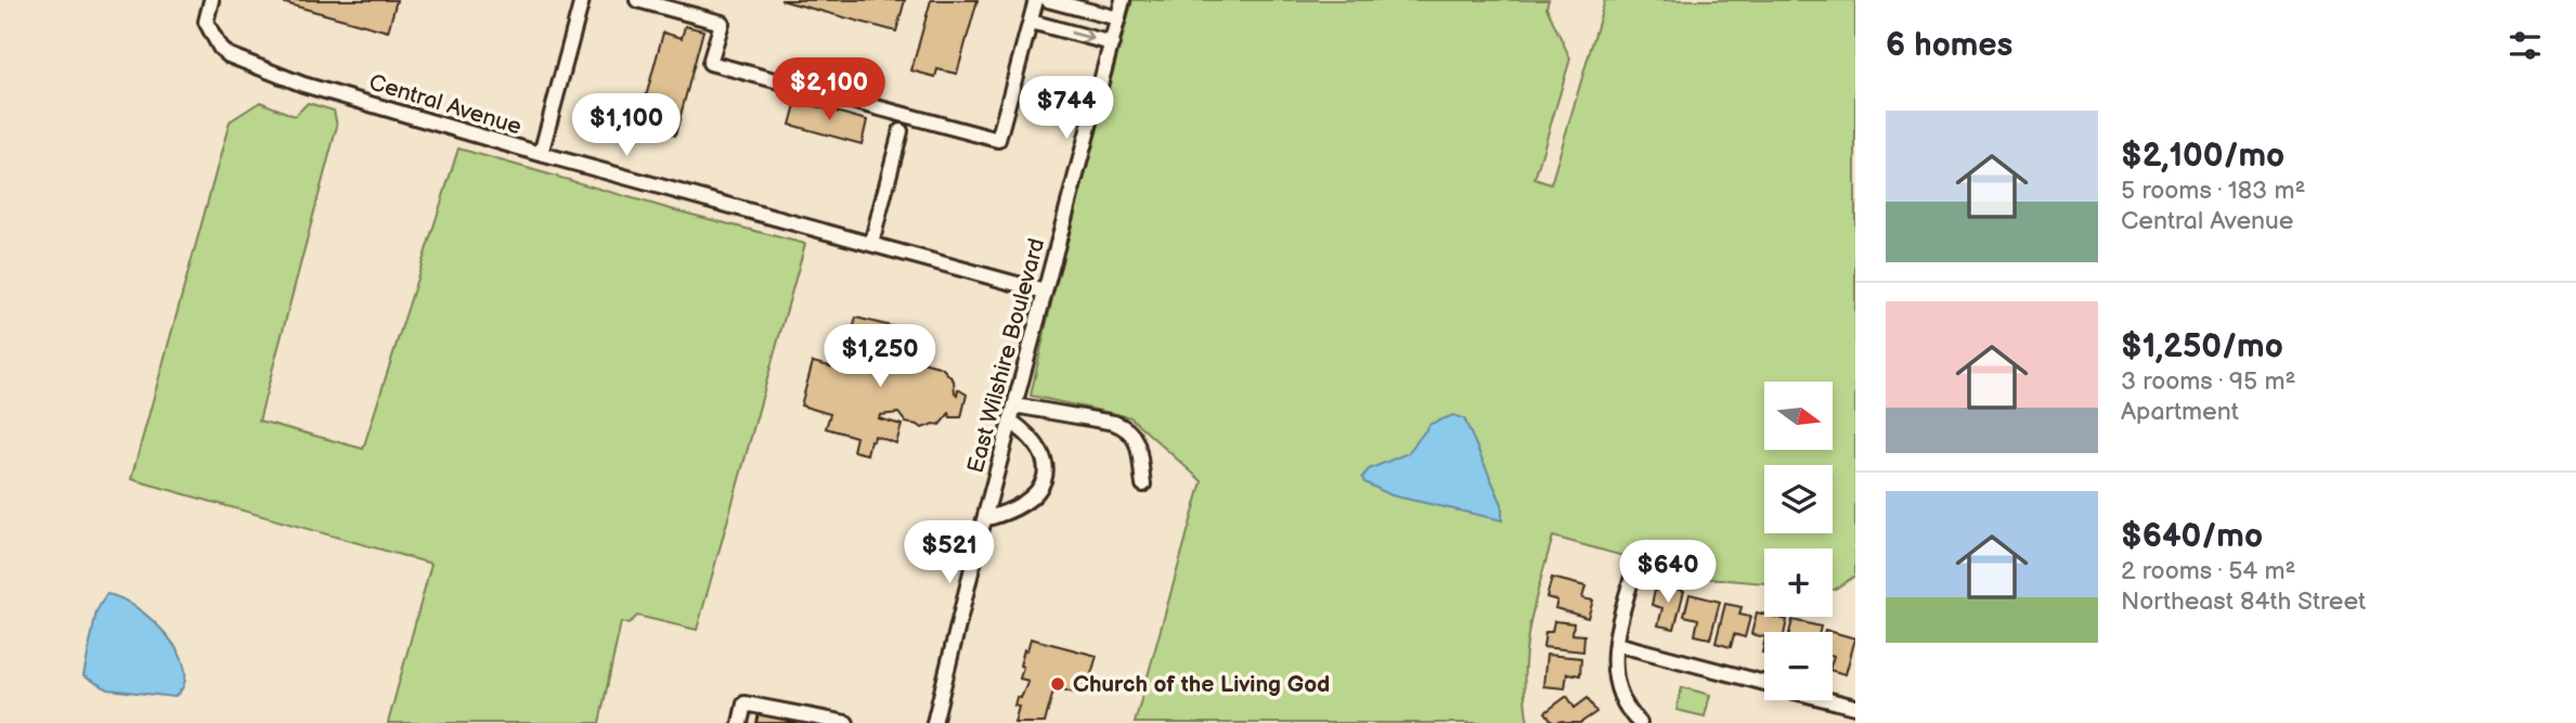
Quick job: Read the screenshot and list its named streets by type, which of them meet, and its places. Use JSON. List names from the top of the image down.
{
  "streets": {
    "street": ["Central Avenue", "East Wilshire Boulevard"]
  },
  "crossings": [
    ["Central Avenue", "East Wilshire Boulevard"]
  ],
  "places": ["Church of the Living God"],
  "north": "right",
  "page": {
    "heading": "6 homes",
    "price": [
      "$2,100",
      "$744",
      "$1,100",
      "$1,250",
      "$521",
      "$640"
    ],
    "list": [
      {
        "name": "$2,100/mo",
        "note": "5 rooms · 183 m² · Central Avenue"
      },
      {
        "name": "$1,250/mo",
        "note": "3 rooms · 95 m² · Apartment"
      },
      {
        "name": "$640/mo",
        "note": "2 rooms · 54 m² · Northeast 84th Street"
      }
    ],
    "map_buttons": ["+", "−"]
  }
}
